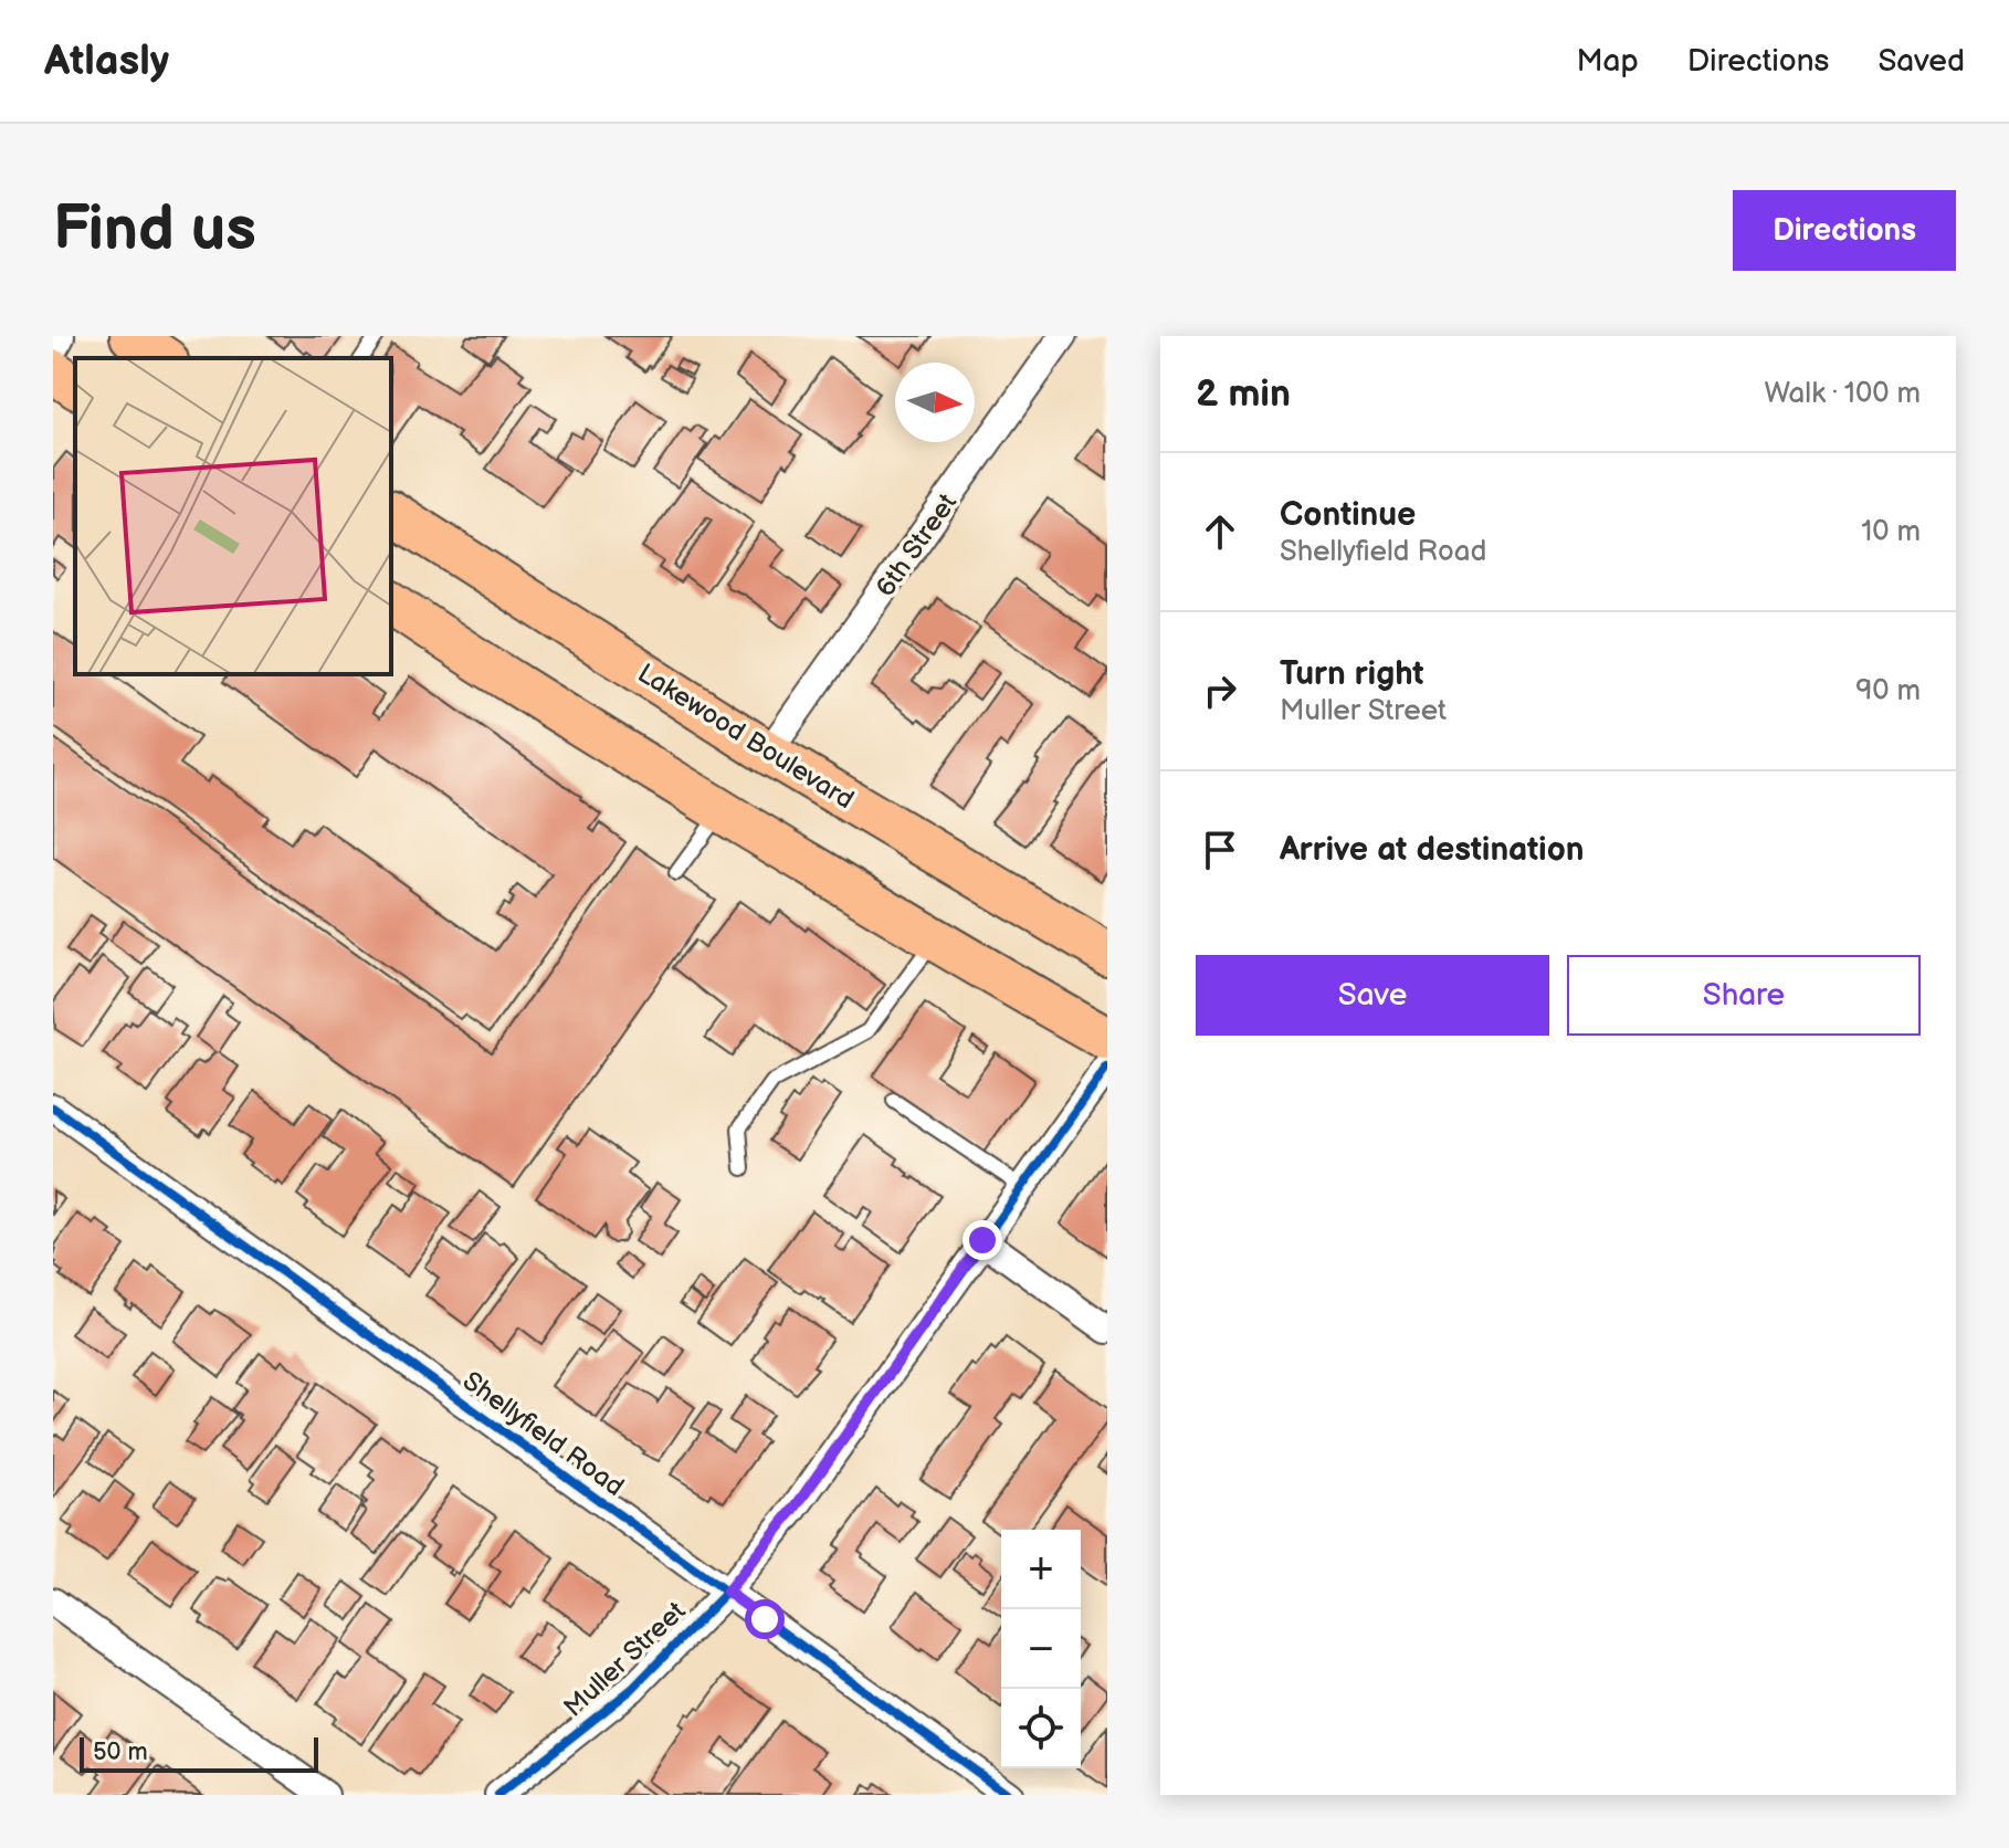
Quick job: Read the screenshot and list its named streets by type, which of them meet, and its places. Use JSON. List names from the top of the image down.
{
  "streets": {
    "main road": ["Lakewood Boulevard"],
    "street": ["6th Street", "Shellyfield Road", "Muller Street"]
  },
  "crossings": [
    ["6th Street", "Lakewood Boulevard"],
    ["Shellyfield Road", "Muller Street"]
  ],
  "scale_bar": "50 m",
  "north": "right",
  "page": {
    "header": "Atlasly",
    "nav": ["Map", "Directions", "Saved"],
    "buttons": [
      "Directions",
      ["Save", "Share"]
    ],
    "title": "Find us",
    "heading": ["2 min", "Walk · 100 m"],
    "list": [
      ["Continue", "Shellyfield Road", "10 m"],
      ["Turn right", "Muller Street", "90 m"],
      "Arrive at destination"
    ],
    "map_buttons": ["+", "−"],
    "scale": "50 m"
  }
}
